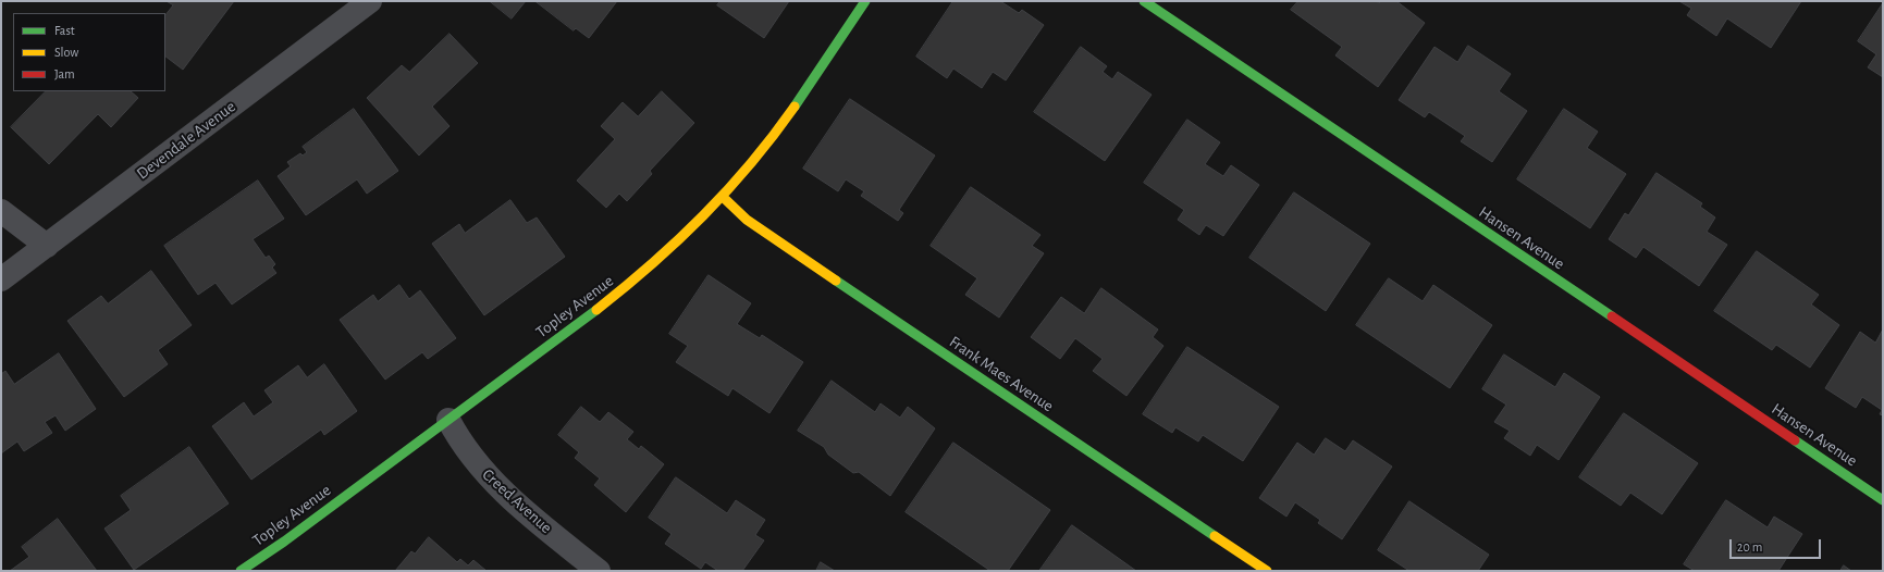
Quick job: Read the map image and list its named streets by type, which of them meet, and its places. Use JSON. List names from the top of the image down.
{
  "streets": {
    "street": [
      "Devendale Avenue",
      "Hansen Avenue",
      "Topley Avenue",
      "Frank Maes Avenue",
      "Creed Avenue"
    ]
  },
  "crossings": [
    ["Topley Avenue", "Frank Maes Avenue"],
    ["Topley Avenue", "Creed Avenue"]
  ],
  "legend": ["Fast", "Slow", "Jam"],
  "scale_bar": "20 m"
}
